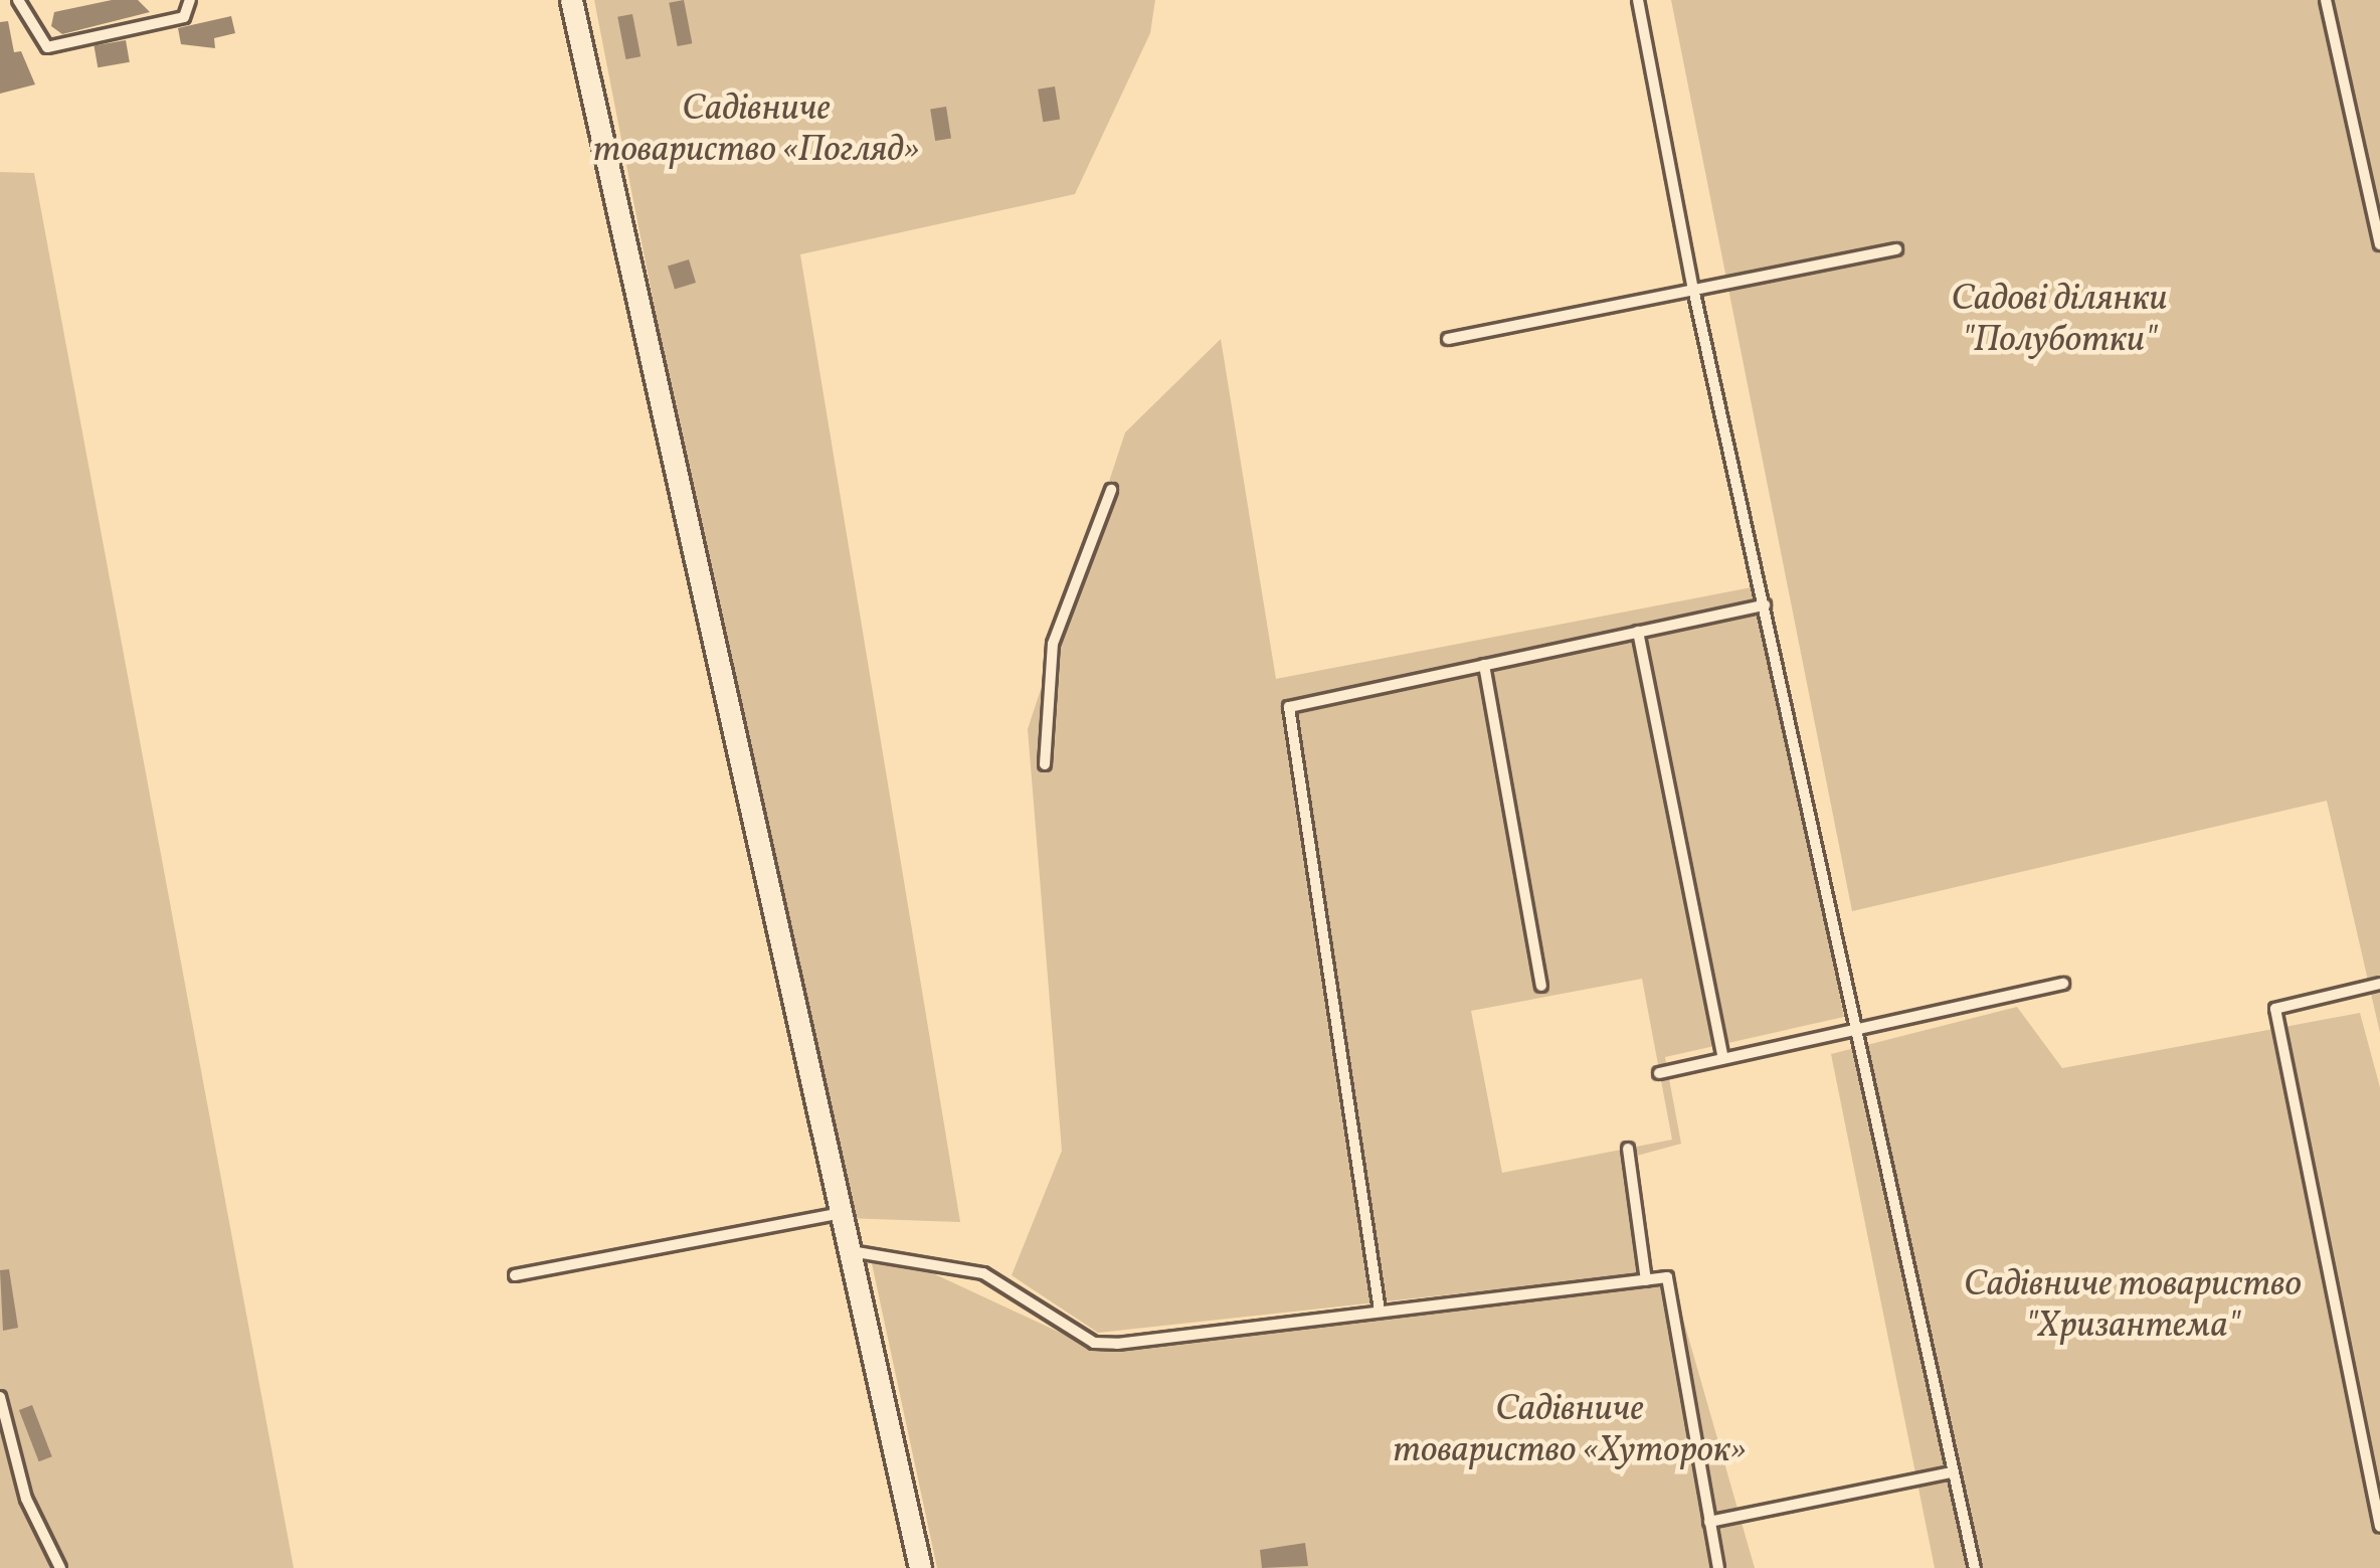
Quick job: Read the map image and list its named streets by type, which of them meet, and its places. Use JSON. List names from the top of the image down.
{
  "parks": [
    "Садівниче товариство «Погляд»",
    "Садові ділянки \"Полуботки\"",
    "Садівниче товариство \"Хризантема\"",
    "Садівниче товариство «Хуторок»"
  ]
}
